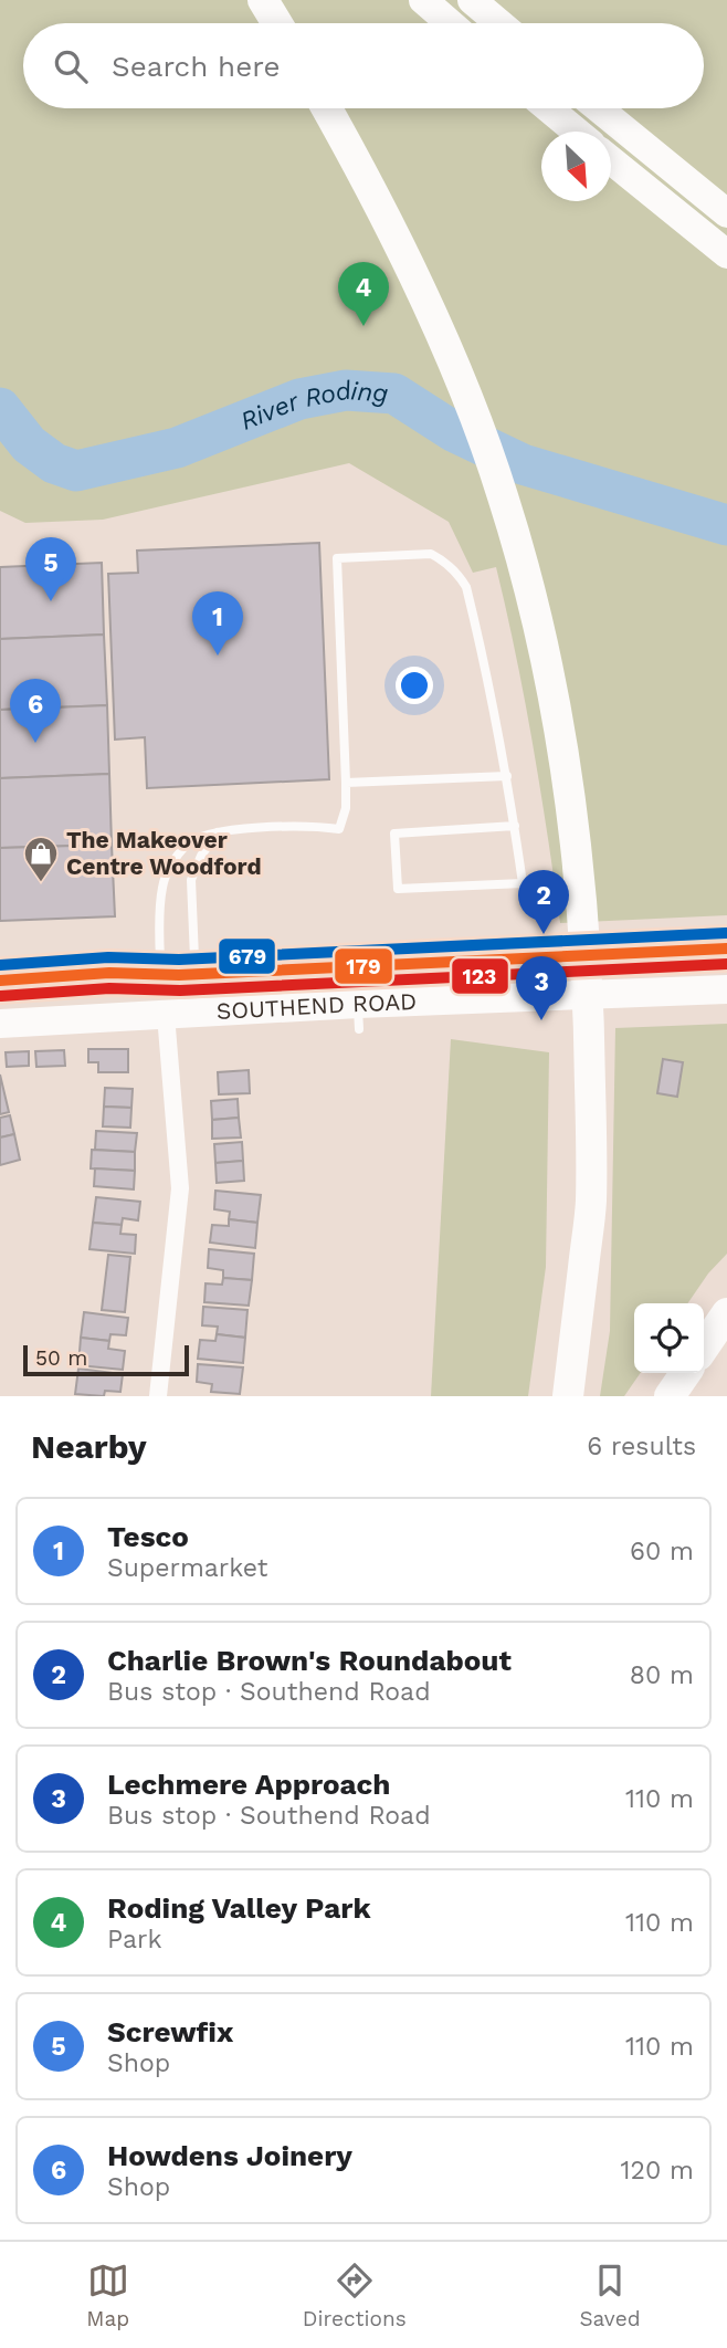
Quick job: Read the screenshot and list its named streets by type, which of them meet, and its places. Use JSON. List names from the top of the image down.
{
  "streets": {
    "highway": ["SOUTHEND ROAD"]
  },
  "water": ["River Roding"],
  "places": {
    "shop": ["The Makeover Centre Woodford"]
  },
  "lines": ["transit line 679", "transit line 179", "transit line 123"],
  "scale_bar": "50 m",
  "north": "bottom right",
  "page": {
    "search": "Search here",
    "pins": [
      "4",
      "5",
      "1",
      "6",
      "2",
      "3"
    ],
    "scale": "50 m",
    "heading": ["Nearby", "6 results"],
    "list": [
      {
        "mark": "1",
        "name": "Tesco",
        "note": "Supermarket",
        "value": "60 m"
      },
      {
        "mark": "2",
        "name": "Charlie Brown's Roundabout",
        "note": "Bus stop · Southend Road",
        "value": "80 m"
      },
      {
        "mark": "3",
        "name": "Lechmere Approach",
        "note": "Bus stop · Southend Road",
        "value": "110 m"
      },
      {
        "mark": "4",
        "name": "Roding Valley Park",
        "note": "Park",
        "value": "110 m"
      },
      {
        "mark": "5",
        "name": "Screwfix",
        "note": "Shop",
        "value": "110 m"
      },
      {
        "mark": "6",
        "name": "Howdens Joinery",
        "note": "Shop",
        "value": "120 m"
      }
    ],
    "nav": ["Map", "Directions", "Saved"]
  }
}
